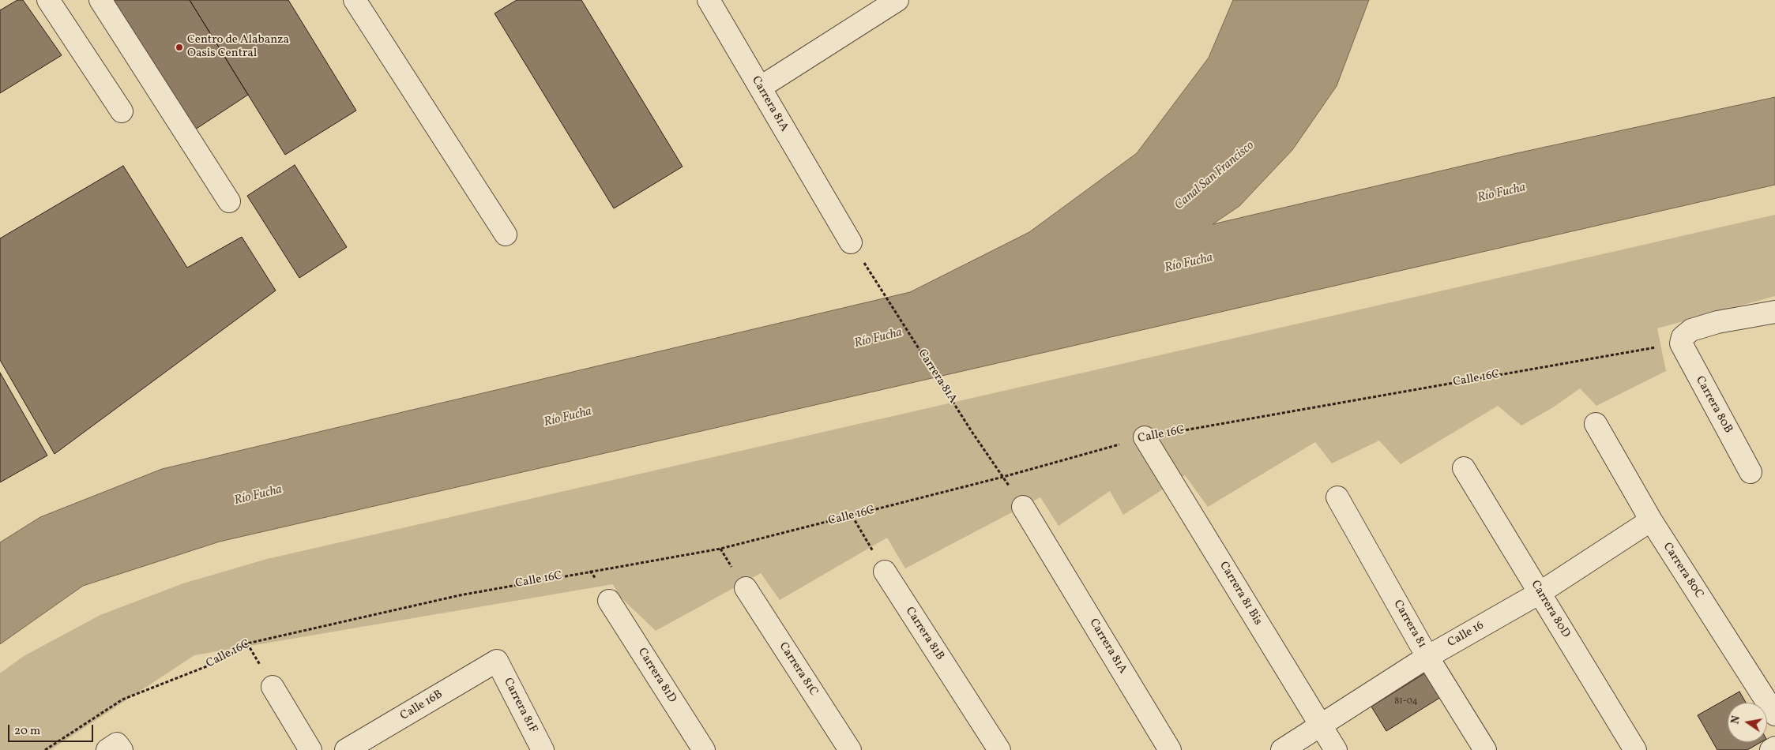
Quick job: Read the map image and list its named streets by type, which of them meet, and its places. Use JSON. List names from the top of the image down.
{
  "streets": {
    "street": [
      "Carrera 81A",
      "Carrera 80B",
      "Carrera 80C",
      "Carrera 81 Bis",
      "Carrera 80D",
      "Carrera 81",
      "Carrera 81B",
      "Calle 16",
      "Carrera 81C",
      "Carrera 81D",
      "Calle 16B",
      "Carrera 81F"
    ],
    "path": ["Calle 16C"]
  },
  "crossings": [
    ["Carrera 81A", "Calle 16C"],
    ["Calle 16C", "Carrera 80B"],
    ["Calle 16C", "Carrera 81 Bis"],
    ["Carrera 80C", "Calle 16"],
    ["Carrera 81 Bis", "Calle 16"],
    ["Carrera 80D", "Calle 16"],
    ["Carrera 81", "Calle 16"],
    ["Calle 16B", "Carrera 81F"]
  ],
  "water": ["Canal San Francisco", "Río Fucha"],
  "places": ["Centro de Alabanza Oasis Central"],
  "house_numbers": ["81-04"],
  "scale_bar": "20 m",
  "north": "left"
}
